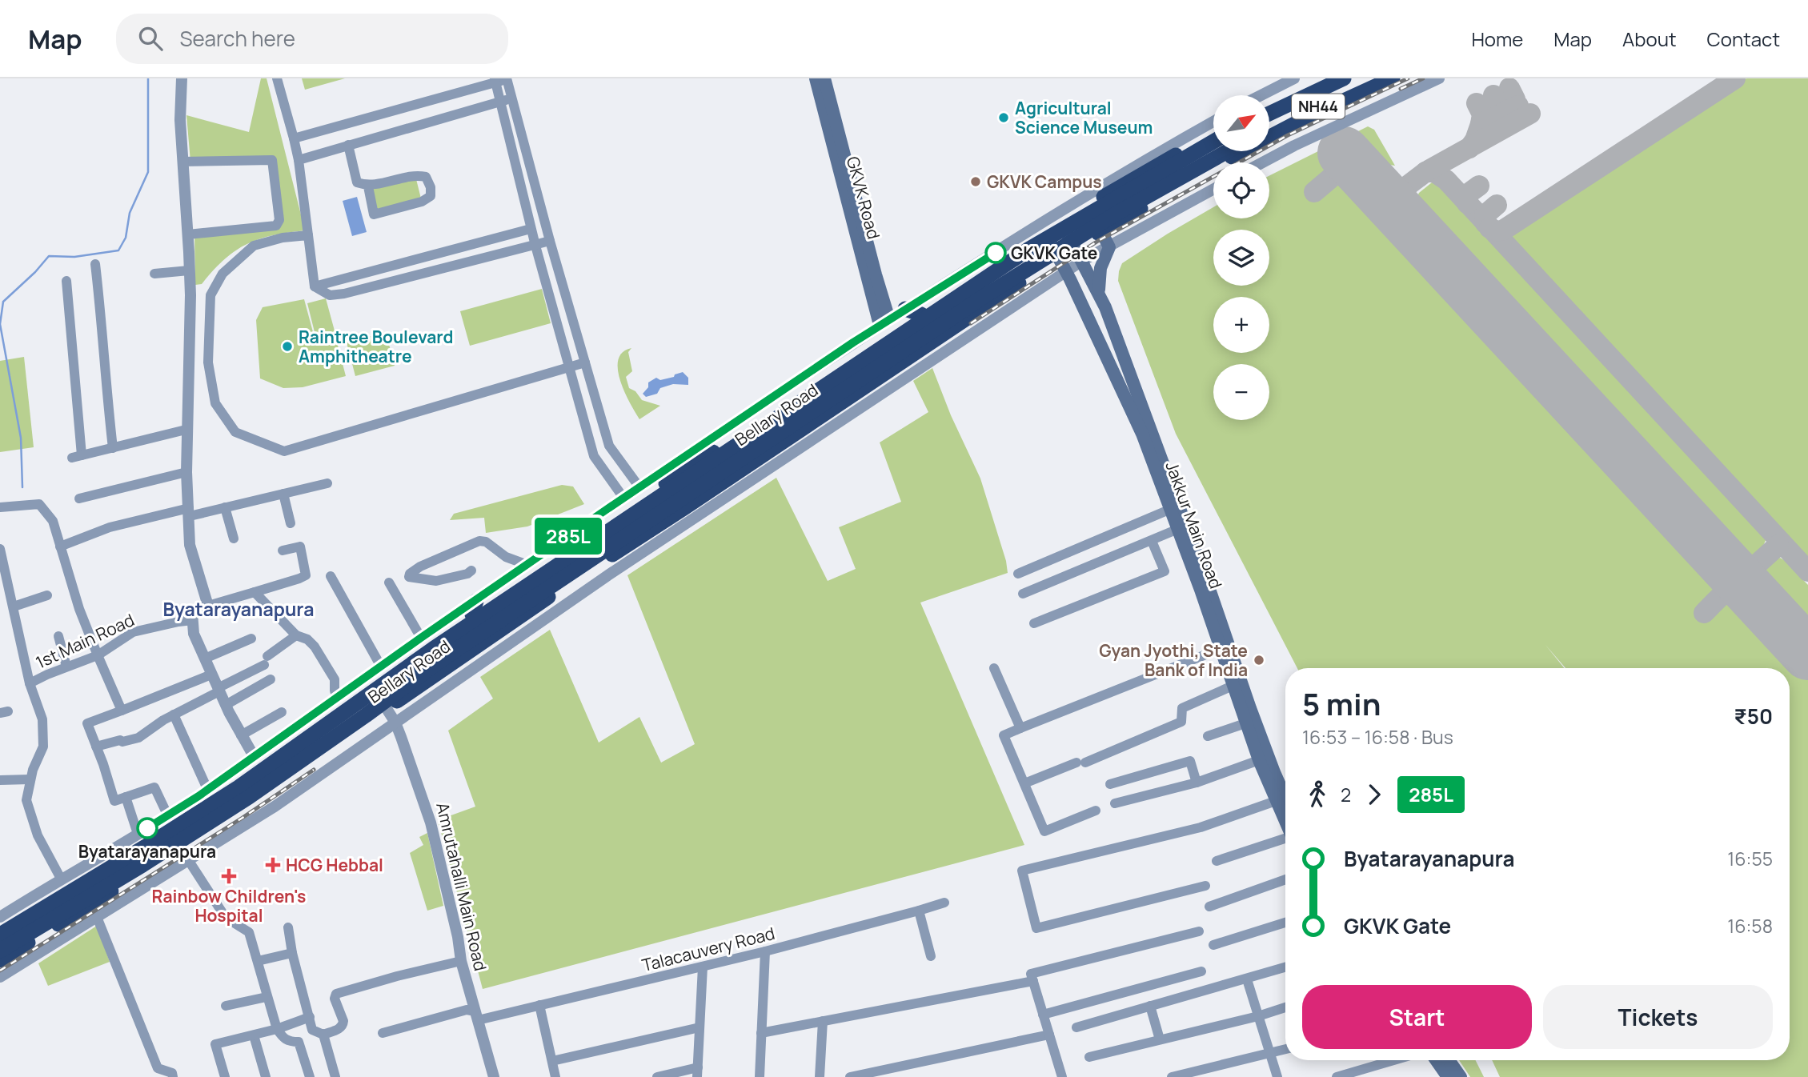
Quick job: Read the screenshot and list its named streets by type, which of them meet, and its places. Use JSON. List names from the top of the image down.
{
  "streets": {
    "highway": ["NH44", "Bellary Road"],
    "main road": ["GKVK Road", "Jakkur Main Road"],
    "street": ["1st Main Road", "Amrutahalli Main Road", "Talacauvery Road"]
  },
  "crossings": [
    ["Bellary Road", "Jakkur Main Road"],
    ["Bellary Road", "Amrutahalli Main Road"],
    ["Amrutahalli Main Road", "Talacauvery Road"]
  ],
  "districts": ["Byatarayanapura"],
  "places": {
    "other": [
      "Agricultural Science Museum",
      "GKVK Campus",
      "GKVK Gate",
      "Raintree Boulevard Amphitheatre",
      "Gyan Jyothi, State Bank of India",
      "Byatarayanapura"
    ],
    "health": ["HCG Hebbal", "Rainbow Children's Hospital"]
  },
  "lines": ["bus line 285L"],
  "north": "top right",
  "page": {
    "header": "Map",
    "search": "Search here",
    "nav": [
      "Home",
      "Map",
      "About",
      "Contact"
    ],
    "on_map": "285L",
    "map_buttons": ["+", "−"],
    "heading": ["5 min", "16:53 – 16:58 · Bus", "₹50"],
    "legs": ["2", "285L"],
    "list": [
      {
        "name": "Byatarayanapura",
        "value": "16:55"
      },
      {
        "name": "GKVK Gate",
        "value": "16:58"
      }
    ],
    "buttons": ["Start", "Tickets"]
  }
}
